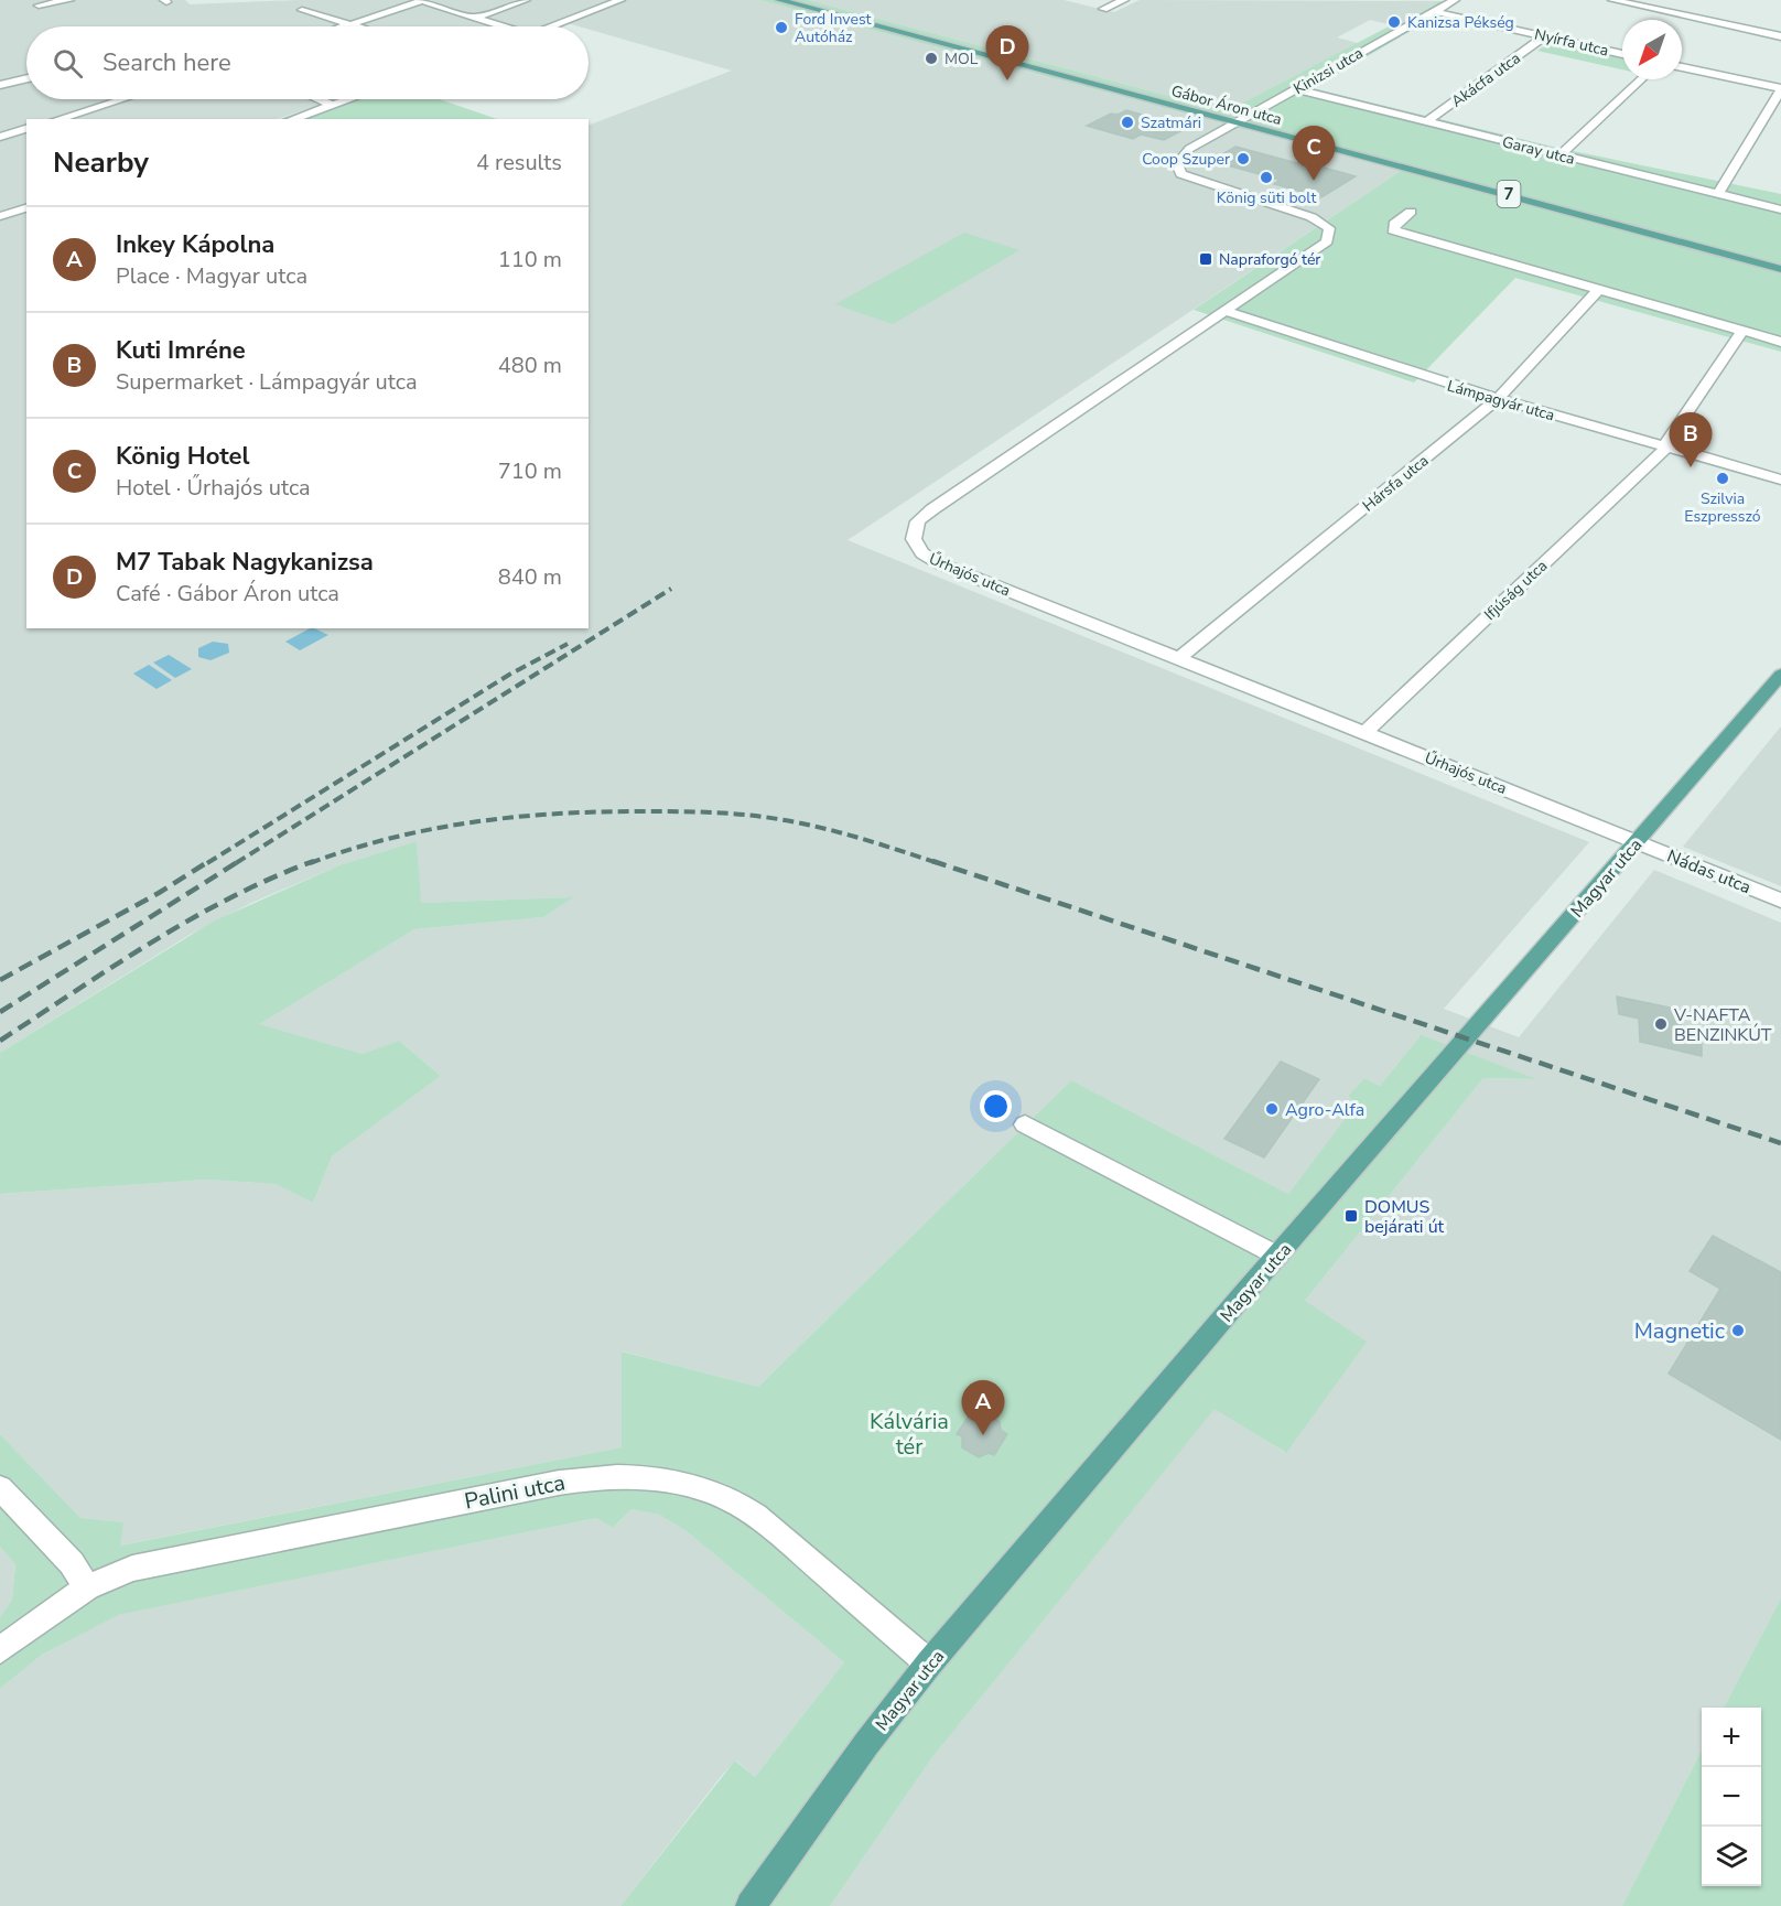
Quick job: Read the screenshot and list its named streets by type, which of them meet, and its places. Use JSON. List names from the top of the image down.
{
  "streets": {
    "main road": ["Gábor Áron utca", "7", "Magyar utca"],
    "street": [
      "Nyírfa utca",
      "Kinizsi utca",
      "Akácfa utca",
      "Garay utca",
      "Lámpagyár utca",
      "Hársfa utca",
      "Űrhajós utca",
      "Ifjúság utca",
      "Nádas utca",
      "Palini utca"
    ]
  },
  "crossings": [
    ["Nyírfa utca", "Kinizsi utca"],
    ["Nyírfa utca", "Akácfa utca"],
    ["Kinizsi utca", "Gábor Áron utca"],
    ["Kinizsi utca", "Garay utca"],
    ["Kinizsi utca", "Űrhajós utca"],
    ["Akácfa utca", "Garay utca"],
    ["Lámpagyár utca", "Hársfa utca"],
    ["Lámpagyár utca", "Űrhajós utca"],
    ["Lámpagyár utca", "Ifjúság utca"],
    ["Hársfa utca", "Űrhajós utca"],
    ["Űrhajós utca", "Ifjúság utca"],
    ["Űrhajós utca", "Nádas utca"],
    ["Űrhajós utca", "Magyar utca"],
    ["Nádas utca", "Magyar utca"],
    ["Magyar utca", "Palini utca"]
  ],
  "parks": ["Kálvária tér"],
  "places": {
    "other": [
      "Kanizsa Pékség",
      "Ford Invest Autóház",
      "MOL",
      "Szatmári",
      "Coop Szuper",
      "König süti bolt",
      "Szilvia Eszpresszó",
      "V-NAFTA BENZINKÚT",
      "Agro-Alfa",
      "Magnetic"
    ],
    "transit": ["Napraforgó tér", "DOMUS bejárati út"]
  },
  "north": "bottom left",
  "page": {
    "pins": [
      "D",
      "C",
      "B",
      "A"
    ],
    "search": "Search here",
    "heading": ["Nearby", "4 results"],
    "list": [
      {
        "mark": "A",
        "name": "Inkey Kápolna",
        "note": "Place · Magyar utca",
        "value": "110 m"
      },
      {
        "mark": "B",
        "name": "Kuti Imréne",
        "note": "Supermarket · Lámpagyár utca",
        "value": "480 m"
      },
      {
        "mark": "C",
        "name": "König Hotel",
        "note": "Hotel · Űrhajós utca",
        "value": "710 m"
      },
      {
        "mark": "D",
        "name": "M7 Tabak Nagykanizsa",
        "note": "Café · Gábor Áron utca",
        "value": "840 m"
      }
    ],
    "map_buttons": ["+", "−"]
  }
}
